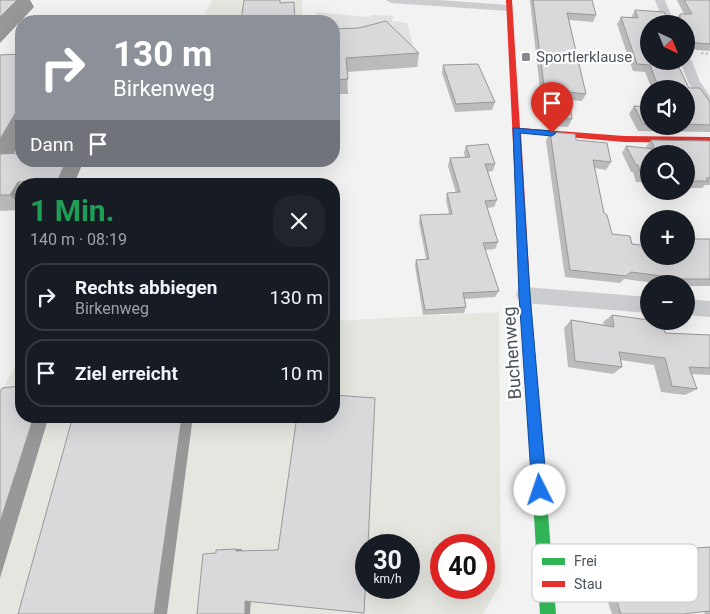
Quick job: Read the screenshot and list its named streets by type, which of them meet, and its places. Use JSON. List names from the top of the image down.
{
  "streets": {
    "street": ["Buchenweg"]
  },
  "places": {
    "transit": ["Sportlerklause"]
  },
  "legend": ["Frei", "Stau"],
  "north": "bottom right",
  "page": {
    "map_buttons": ["+", "−"],
    "turn": ["130 m", "Birkenweg"],
    "then": "Dann",
    "heading": ["1 Min.", "140 m · 08:19"],
    "list": [
      {
        "name": "Rechts abbiegen",
        "note": "Birkenweg",
        "value": "130 m"
      },
      {
        "name": "Ziel erreicht",
        "value": "10 m"
      }
    ],
    "speed": "30 km/h",
    "limit": "40"
  }
}
